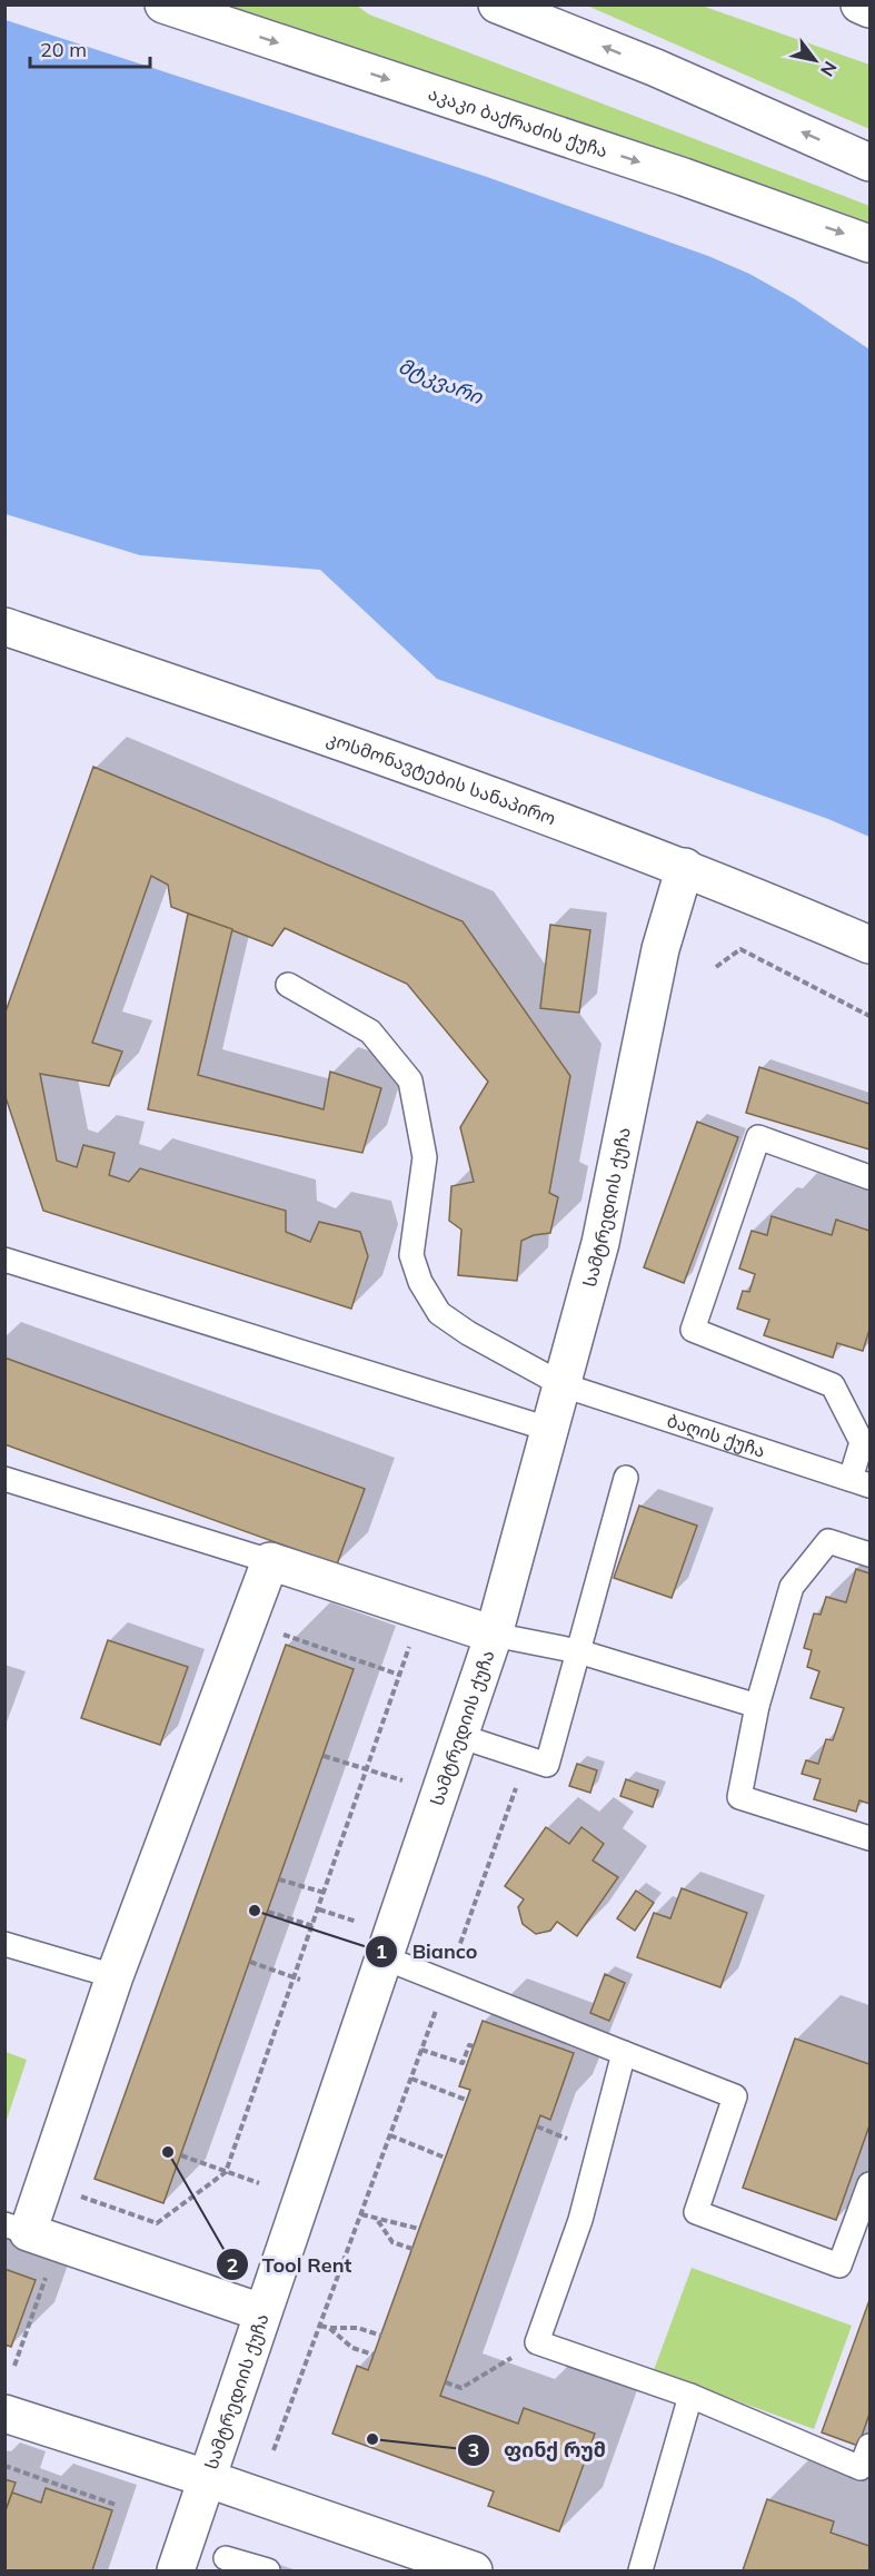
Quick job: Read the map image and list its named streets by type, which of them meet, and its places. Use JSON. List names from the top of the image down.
{
  "streets": {
    "main road": ["აკაკი ბაქრაძის ქუჩა", "კოსმონავტების სანაპირო", "სამტრედიის ქუჩა"],
    "lane": ["ბაღის ქუჩა"]
  },
  "crossings": [
    ["კოსმონავტების სანაპირო", "სამტრედიის ქუჩა"],
    ["სამტრედიის ქუჩა", "ბაღის ქუჩა"]
  ],
  "water": ["მტკვარი"],
  "places": ["Bianco", "Tool Rent", "ფინქ რუმ"],
  "scale_bar": "20 m",
  "north": "bottom right"
}
